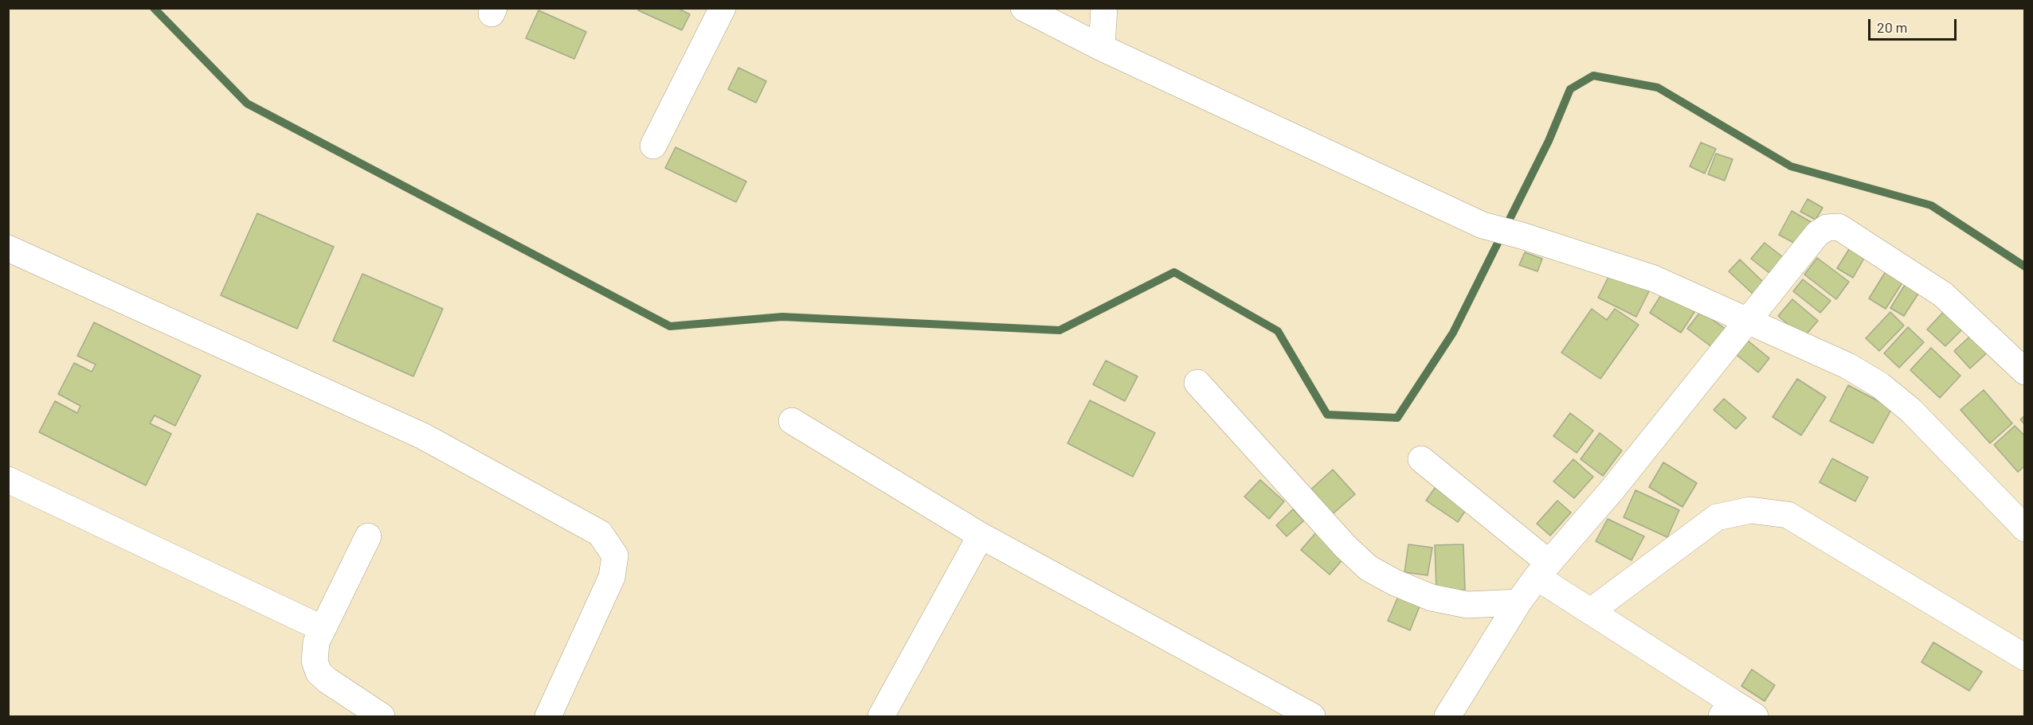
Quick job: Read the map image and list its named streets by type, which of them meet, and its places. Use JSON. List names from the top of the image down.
{
  "scale_bar": "20 m"
}
